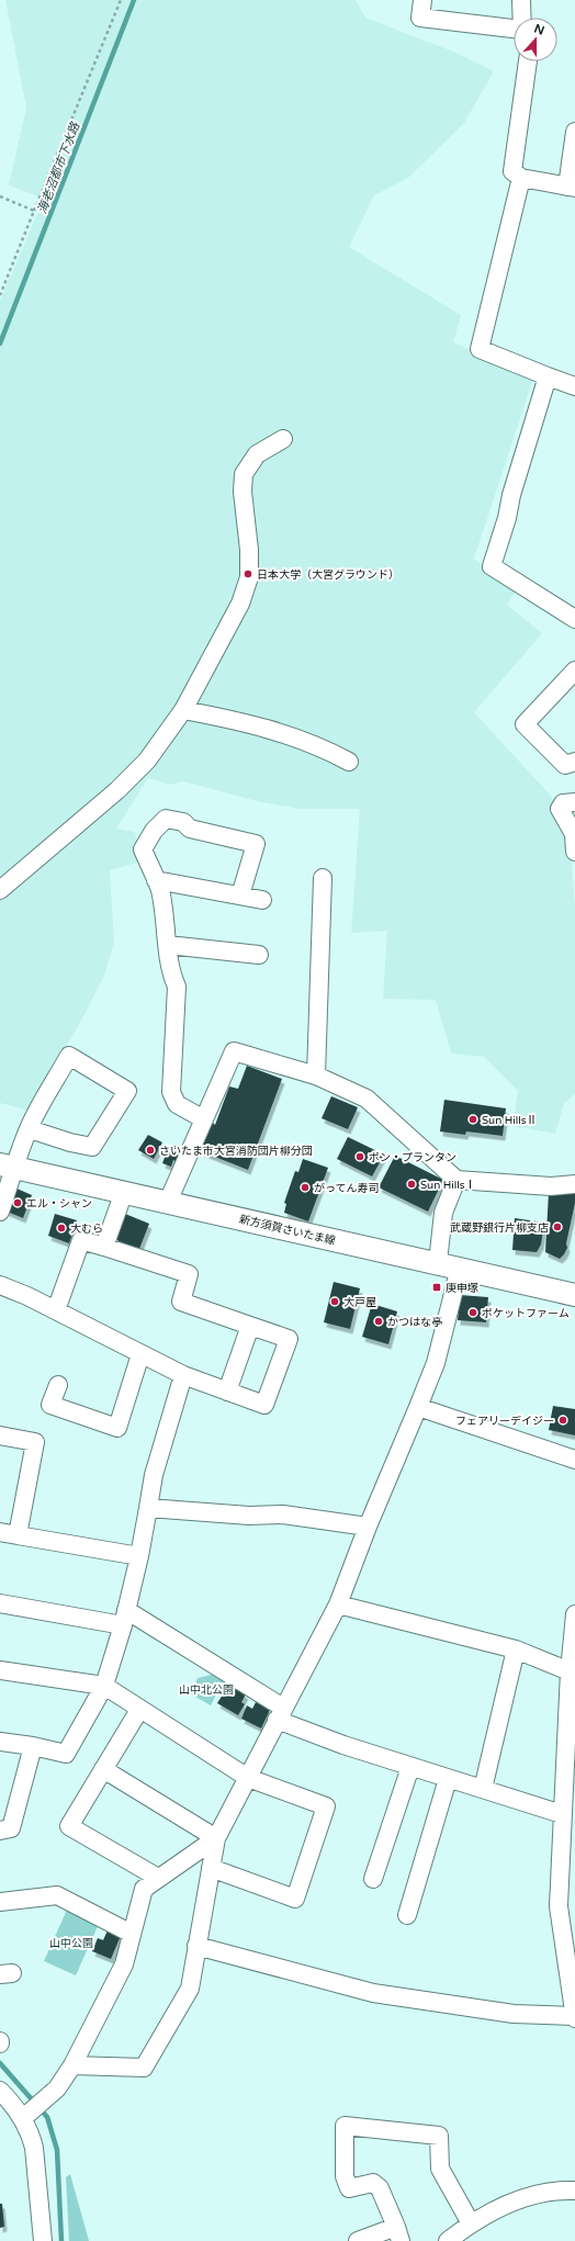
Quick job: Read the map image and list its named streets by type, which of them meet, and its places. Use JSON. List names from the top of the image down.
{
  "streets": {
    "main road": ["新方須賀さいたま線"]
  },
  "water": ["海老沼都市下水路"],
  "parks": ["山中北公園", "山中公園"],
  "places": {
    "other": [
      "日本大学（大宮グラウンド）",
      "Sun HillsⅡ",
      "さいたま市大宮消防団片柳分団",
      "ボン・プランタン",
      "Sun HillsⅠ",
      "がってん寿司",
      "エル・シャン",
      "武蔵野銀行片柳支店",
      "大むら",
      "大戸屋",
      "ポケットファーム",
      "かつはな亭",
      "フェアリーデイジー"
    ],
    "transit": ["庚申塚"]
  },
  "north": "top"
}
